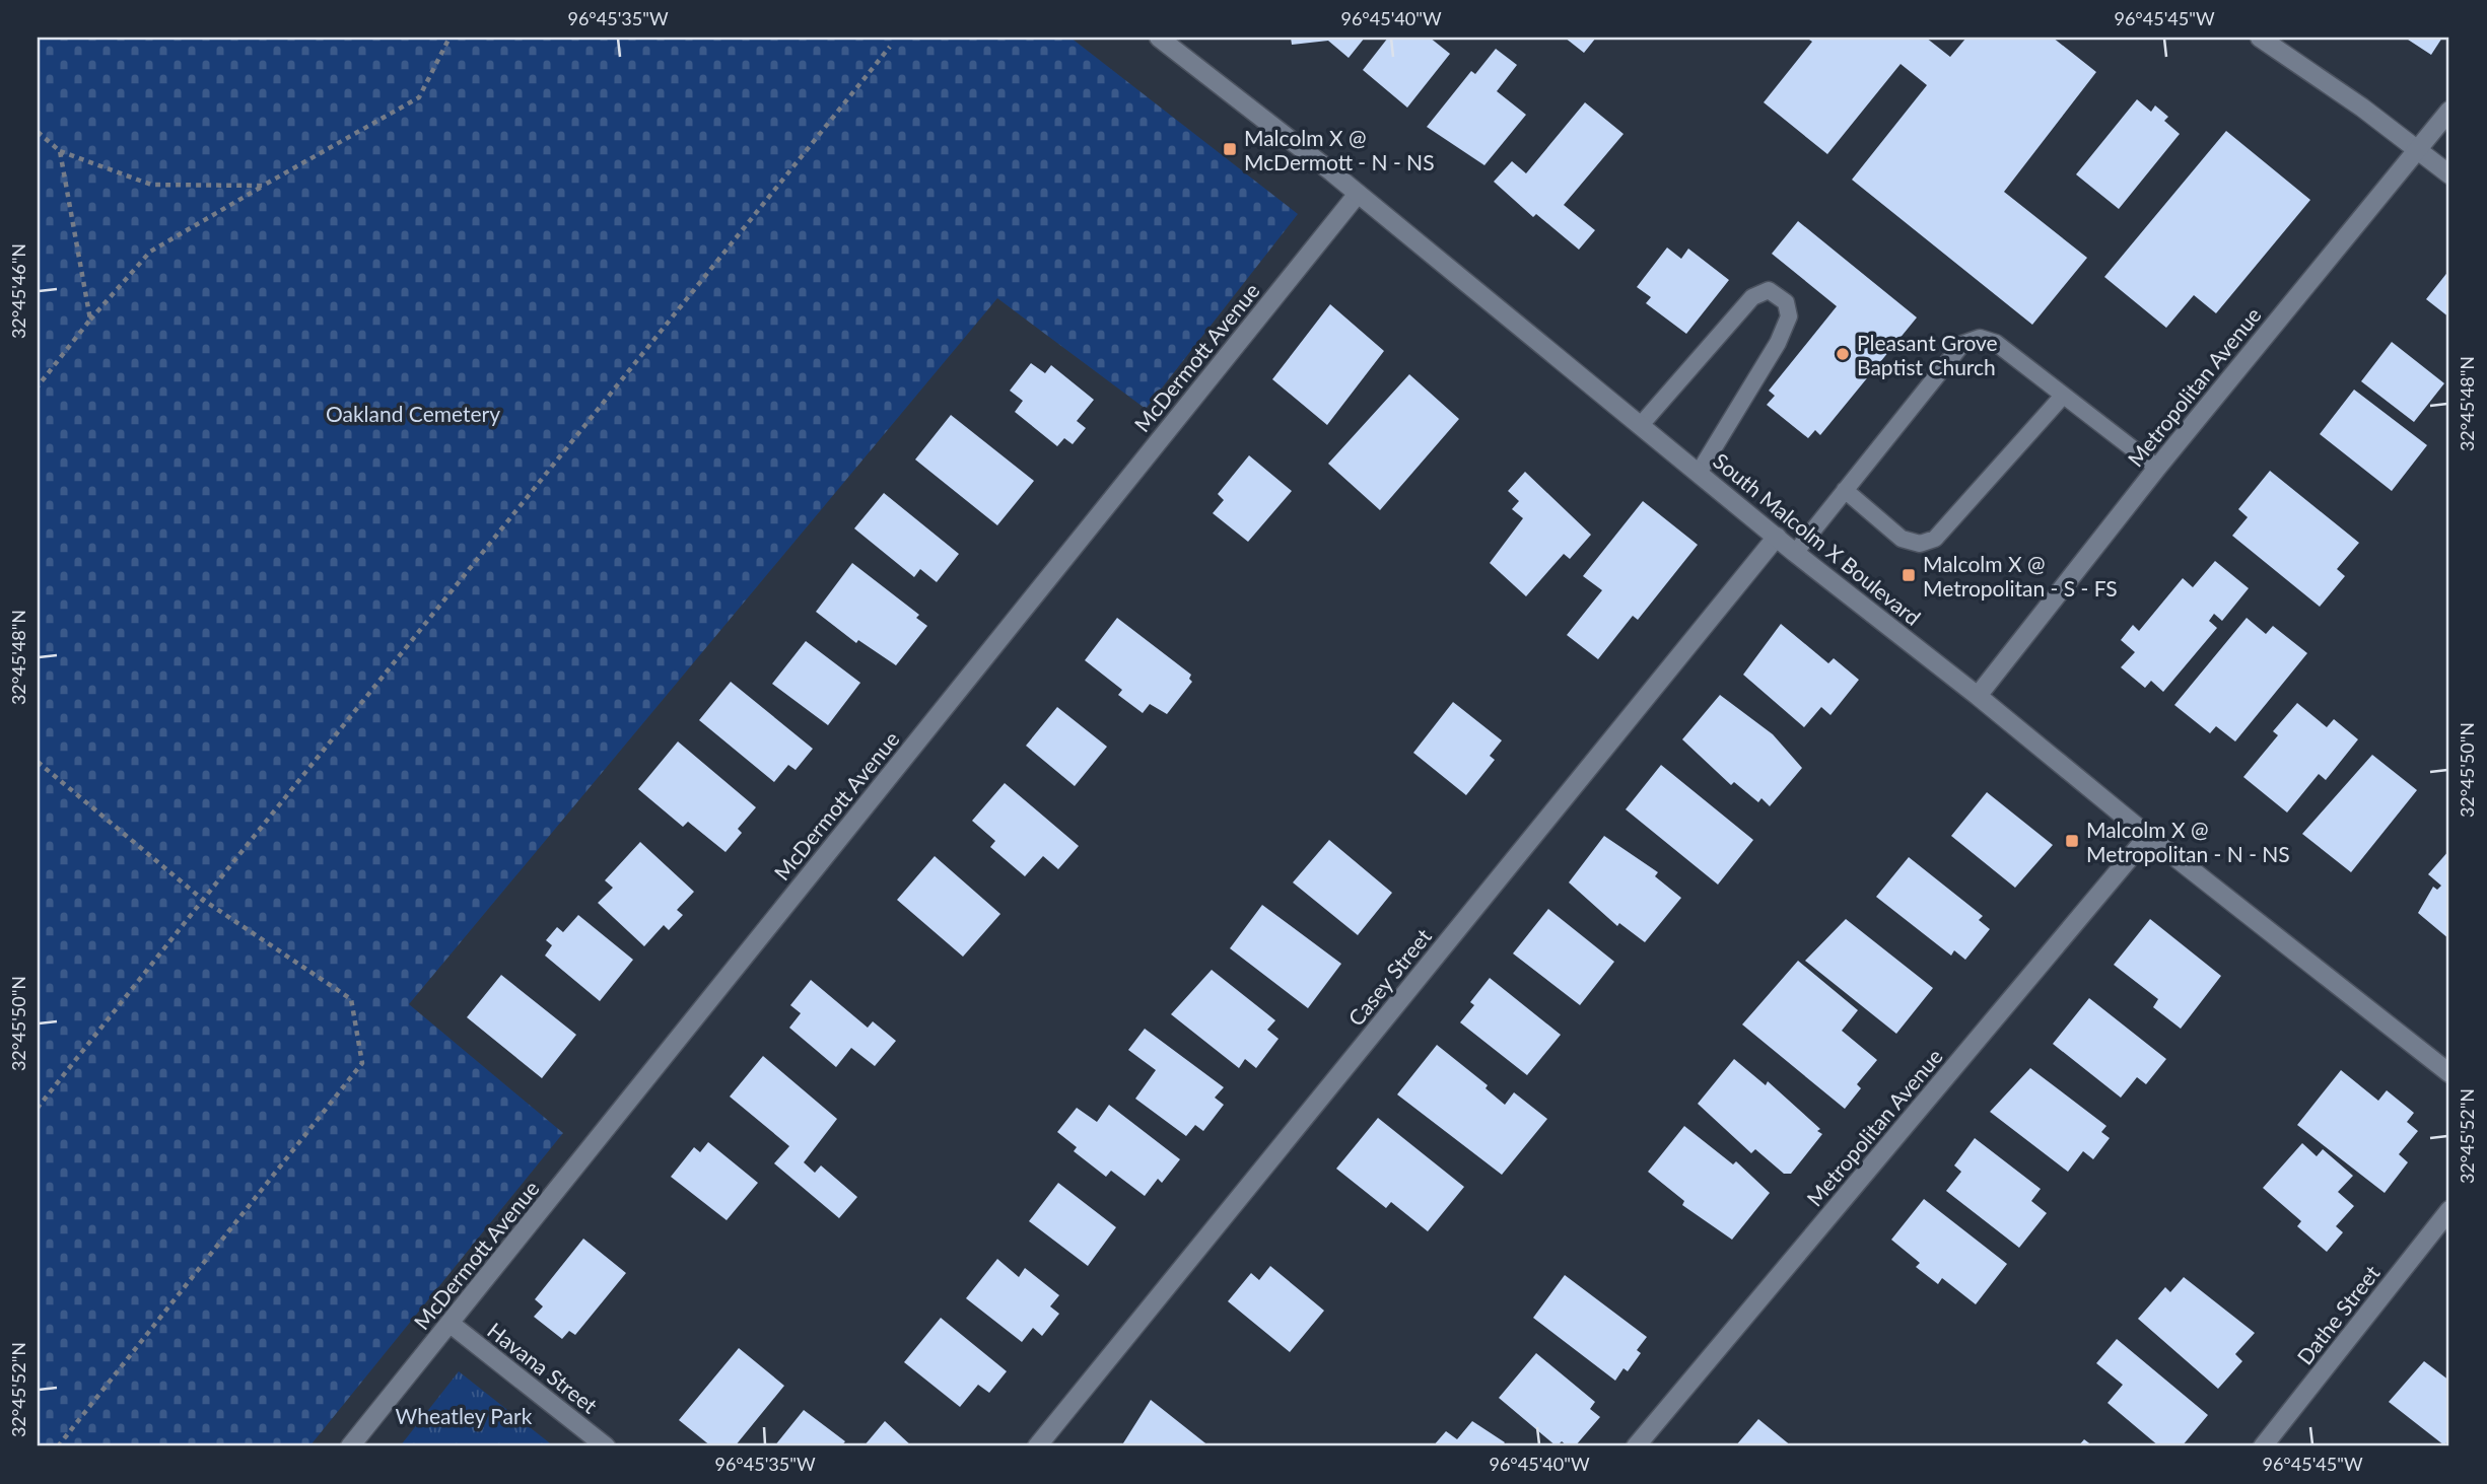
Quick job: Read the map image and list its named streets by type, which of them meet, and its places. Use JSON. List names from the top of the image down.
{
  "streets": {
    "street": [
      "McDermott Avenue",
      "Metropolitan Avenue",
      "South Malcolm X Boulevard",
      "Casey Street",
      "Dathe Street",
      "Havana Street"
    ]
  },
  "crossings": [
    ["McDermott Avenue", "South Malcolm X Boulevard"],
    ["McDermott Avenue", "Havana Street"],
    ["Metropolitan Avenue", "South Malcolm X Boulevard"],
    ["South Malcolm X Boulevard", "Casey Street"]
  ],
  "parks": ["Oakland Cemetery", "Wheatley Park"],
  "places": {
    "transit": ["Malcolm X @ McDermott - N - NS", "Malcolm X @ Metropolitan - S - FS", "Malcolm X @ Metropolitan - N - NS"],
    "other": ["Pleasant Grove Baptist Church"]
  },
  "coordinates": [
    "96°45'35\"W",
    "96°45'40\"W",
    "96°45'45\"W",
    "32°45'46\"N",
    "32°45'48\"N",
    "32°45'50\"N",
    "32°45'52\"N"
  ]
}
